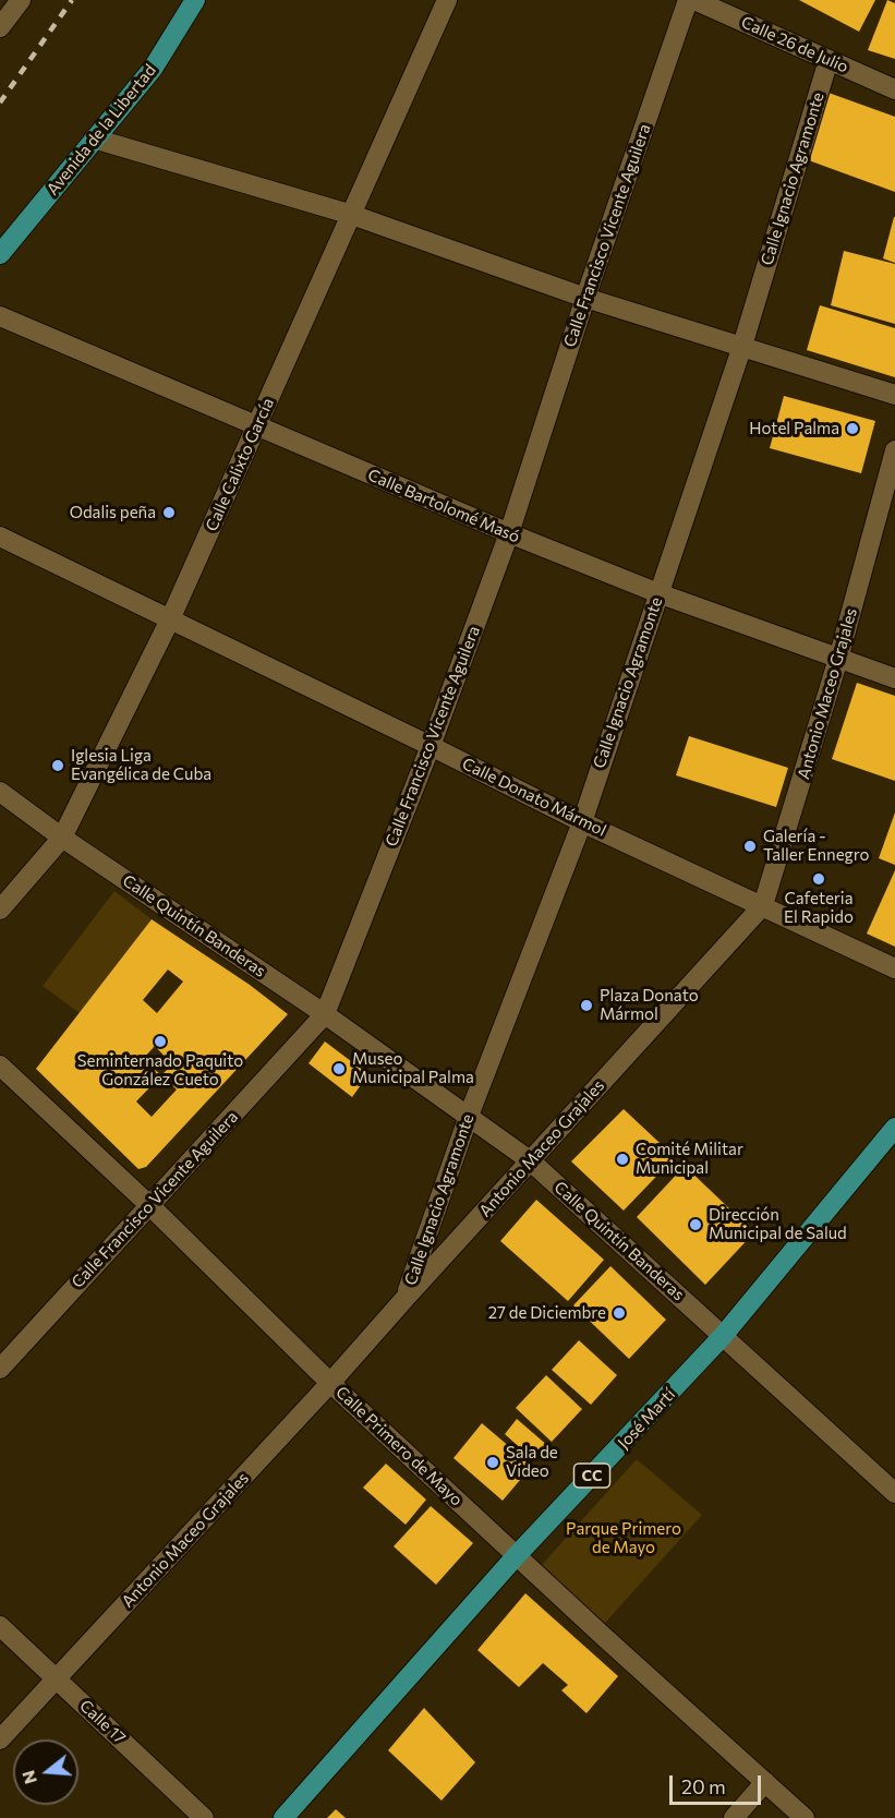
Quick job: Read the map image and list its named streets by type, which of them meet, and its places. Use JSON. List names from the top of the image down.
{
  "streets": {
    "main road": ["Avenida de la Libertad", "José Martí", "CC"],
    "street": [
      "Calle 26 de Julio",
      "Calle Ignacio Agramonte",
      "Calle Francisco Vicente Aguilera",
      "Calle Calixto García",
      "Calle Bartolomé Masó",
      "Antonio Maceo Grajales",
      "Calle Donato Mármol",
      "Calle Quintín Banderas",
      "Calle Primero de Mayo",
      "Calle 17"
    ]
  },
  "crossings": [
    ["Calle 26 de Julio", "Calle Ignacio Agramonte"],
    ["Calle Ignacio Agramonte", "Calle Bartolomé Masó"],
    ["Calle Ignacio Agramonte", "Antonio Maceo Grajales"],
    ["Calle Ignacio Agramonte", "Calle Donato Mármol"],
    ["Calle Ignacio Agramonte", "Calle Quintín Banderas"],
    ["Calle Francisco Vicente Aguilera", "Calle Bartolomé Masó"],
    ["Calle Francisco Vicente Aguilera", "Calle Donato Mármol"],
    ["Calle Francisco Vicente Aguilera", "Calle Quintín Banderas"],
    ["Calle Francisco Vicente Aguilera", "Calle Primero de Mayo"],
    ["Calle Calixto García", "Calle Bartolomé Masó"],
    ["Calle Calixto García", "Calle Donato Mármol"],
    ["Calle Calixto García", "Calle Quintín Banderas"],
    ["Calle Bartolomé Masó", "Antonio Maceo Grajales"],
    ["Antonio Maceo Grajales", "Calle Donato Mármol"],
    ["Antonio Maceo Grajales", "Calle Quintín Banderas"],
    ["Antonio Maceo Grajales", "Calle Primero de Mayo"],
    ["Antonio Maceo Grajales", "Calle 17"],
    ["Calle Quintín Banderas", "José Martí"],
    ["José Martí", "Calle Primero de Mayo"]
  ],
  "parks": ["Parque Primero de Mayo"],
  "places": [
    "Hotel Palma",
    "Odalis peña",
    "Iglesia Liga Evangélica de Cuba",
    "Galería - Taller Ennegro",
    "Cafeteria El Rapido",
    "Plaza Donato Mármol",
    "Seminternado Paquito González Cueto",
    "Museo Municipal Palma",
    "Comité Militar Municipal",
    "Dirección Municipal de Salud",
    "27 de Diciembre",
    "Sala de Video"
  ],
  "scale_bar": "20 m",
  "north": "left"
}
